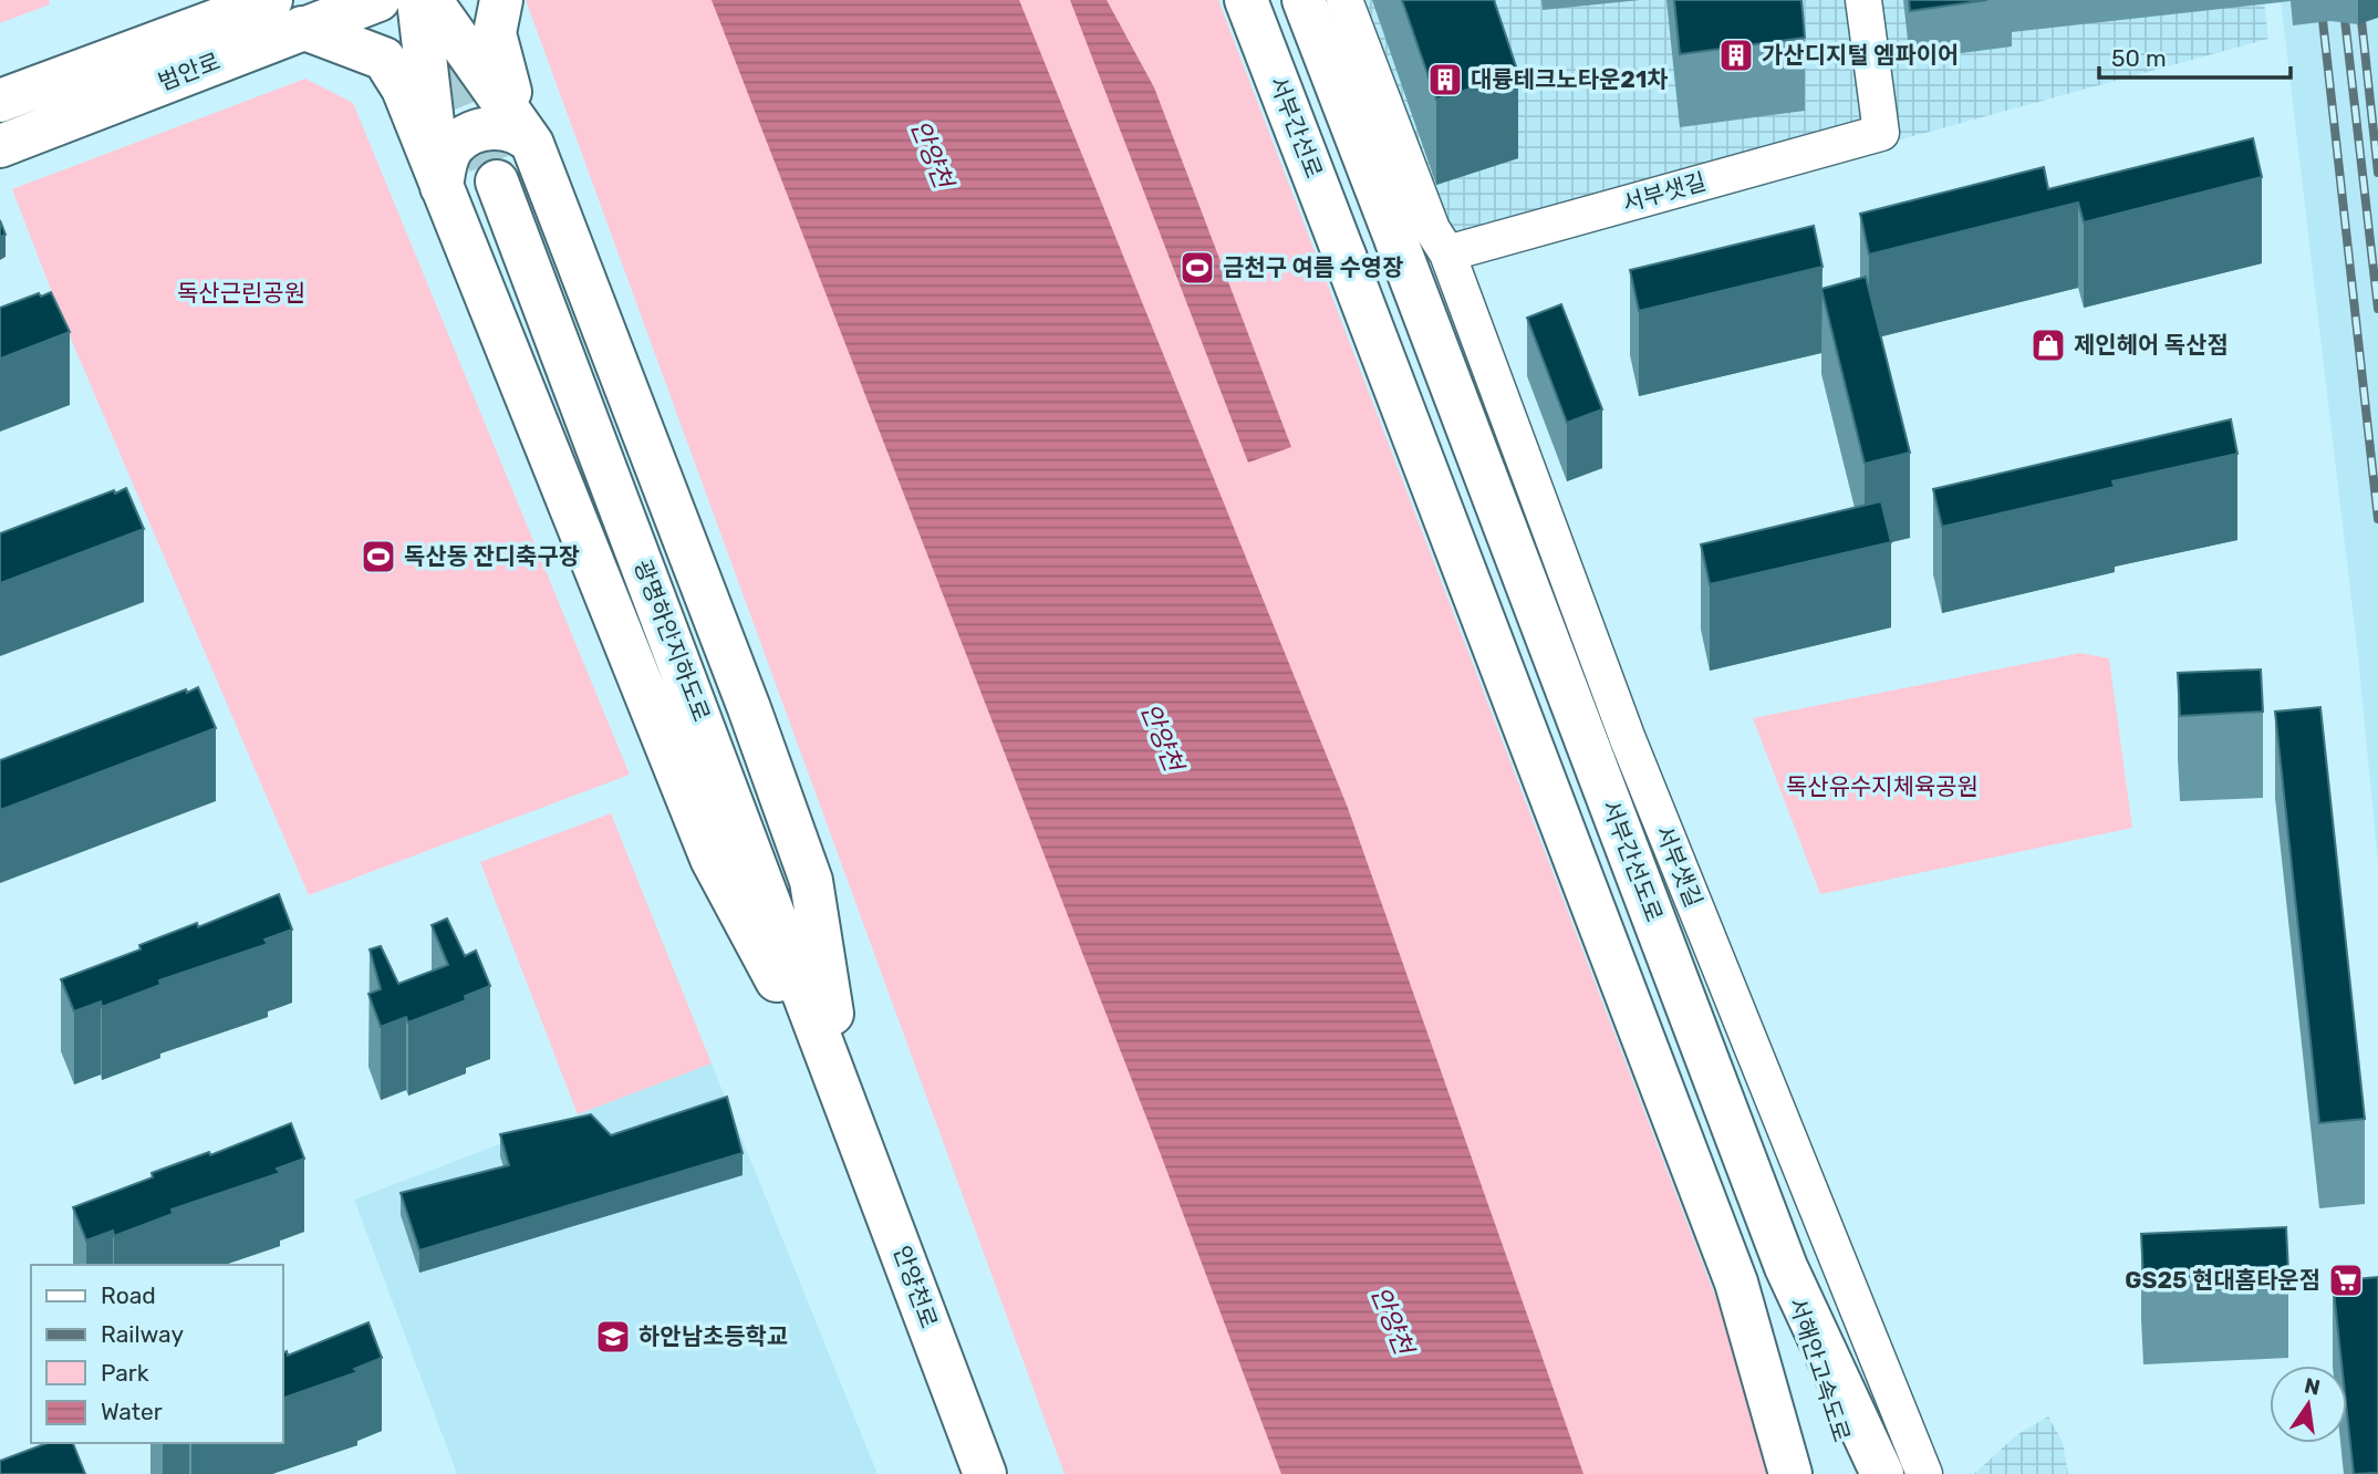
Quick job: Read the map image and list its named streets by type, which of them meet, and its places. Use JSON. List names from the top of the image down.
{
  "streets": {
    "main road": [
      "범안로",
      "서부간선로",
      "광명하안지하도로",
      "서부간선도로",
      "안양천로",
      "서해안고속도로"
    ],
    "street": ["서부샛길"]
  },
  "crossings": [
    ["서부간선로", "서해안고속도로"],
    ["광명하안지하도로", "안양천로"],
    ["서부간선도로", "서해안고속도로"]
  ],
  "water": ["안양천"],
  "parks": ["독산근린공원", "독산유수지체육공원"],
  "places": {
    "building": ["가산디지털 엠파이어", "대륭테크노타운21차"],
    "sports": ["금천구 여름 수영장", "독산동 잔디축구장"],
    "shop": ["제인헤어 독산점"],
    "supermarket": ["GS25 현대홈타운점"],
    "school or university": ["하안남초등학교"]
  },
  "legend": [
    "Road",
    "Railway",
    "Park",
    "Water"
  ],
  "scale_bar": "50 m",
  "north": "top"
}
